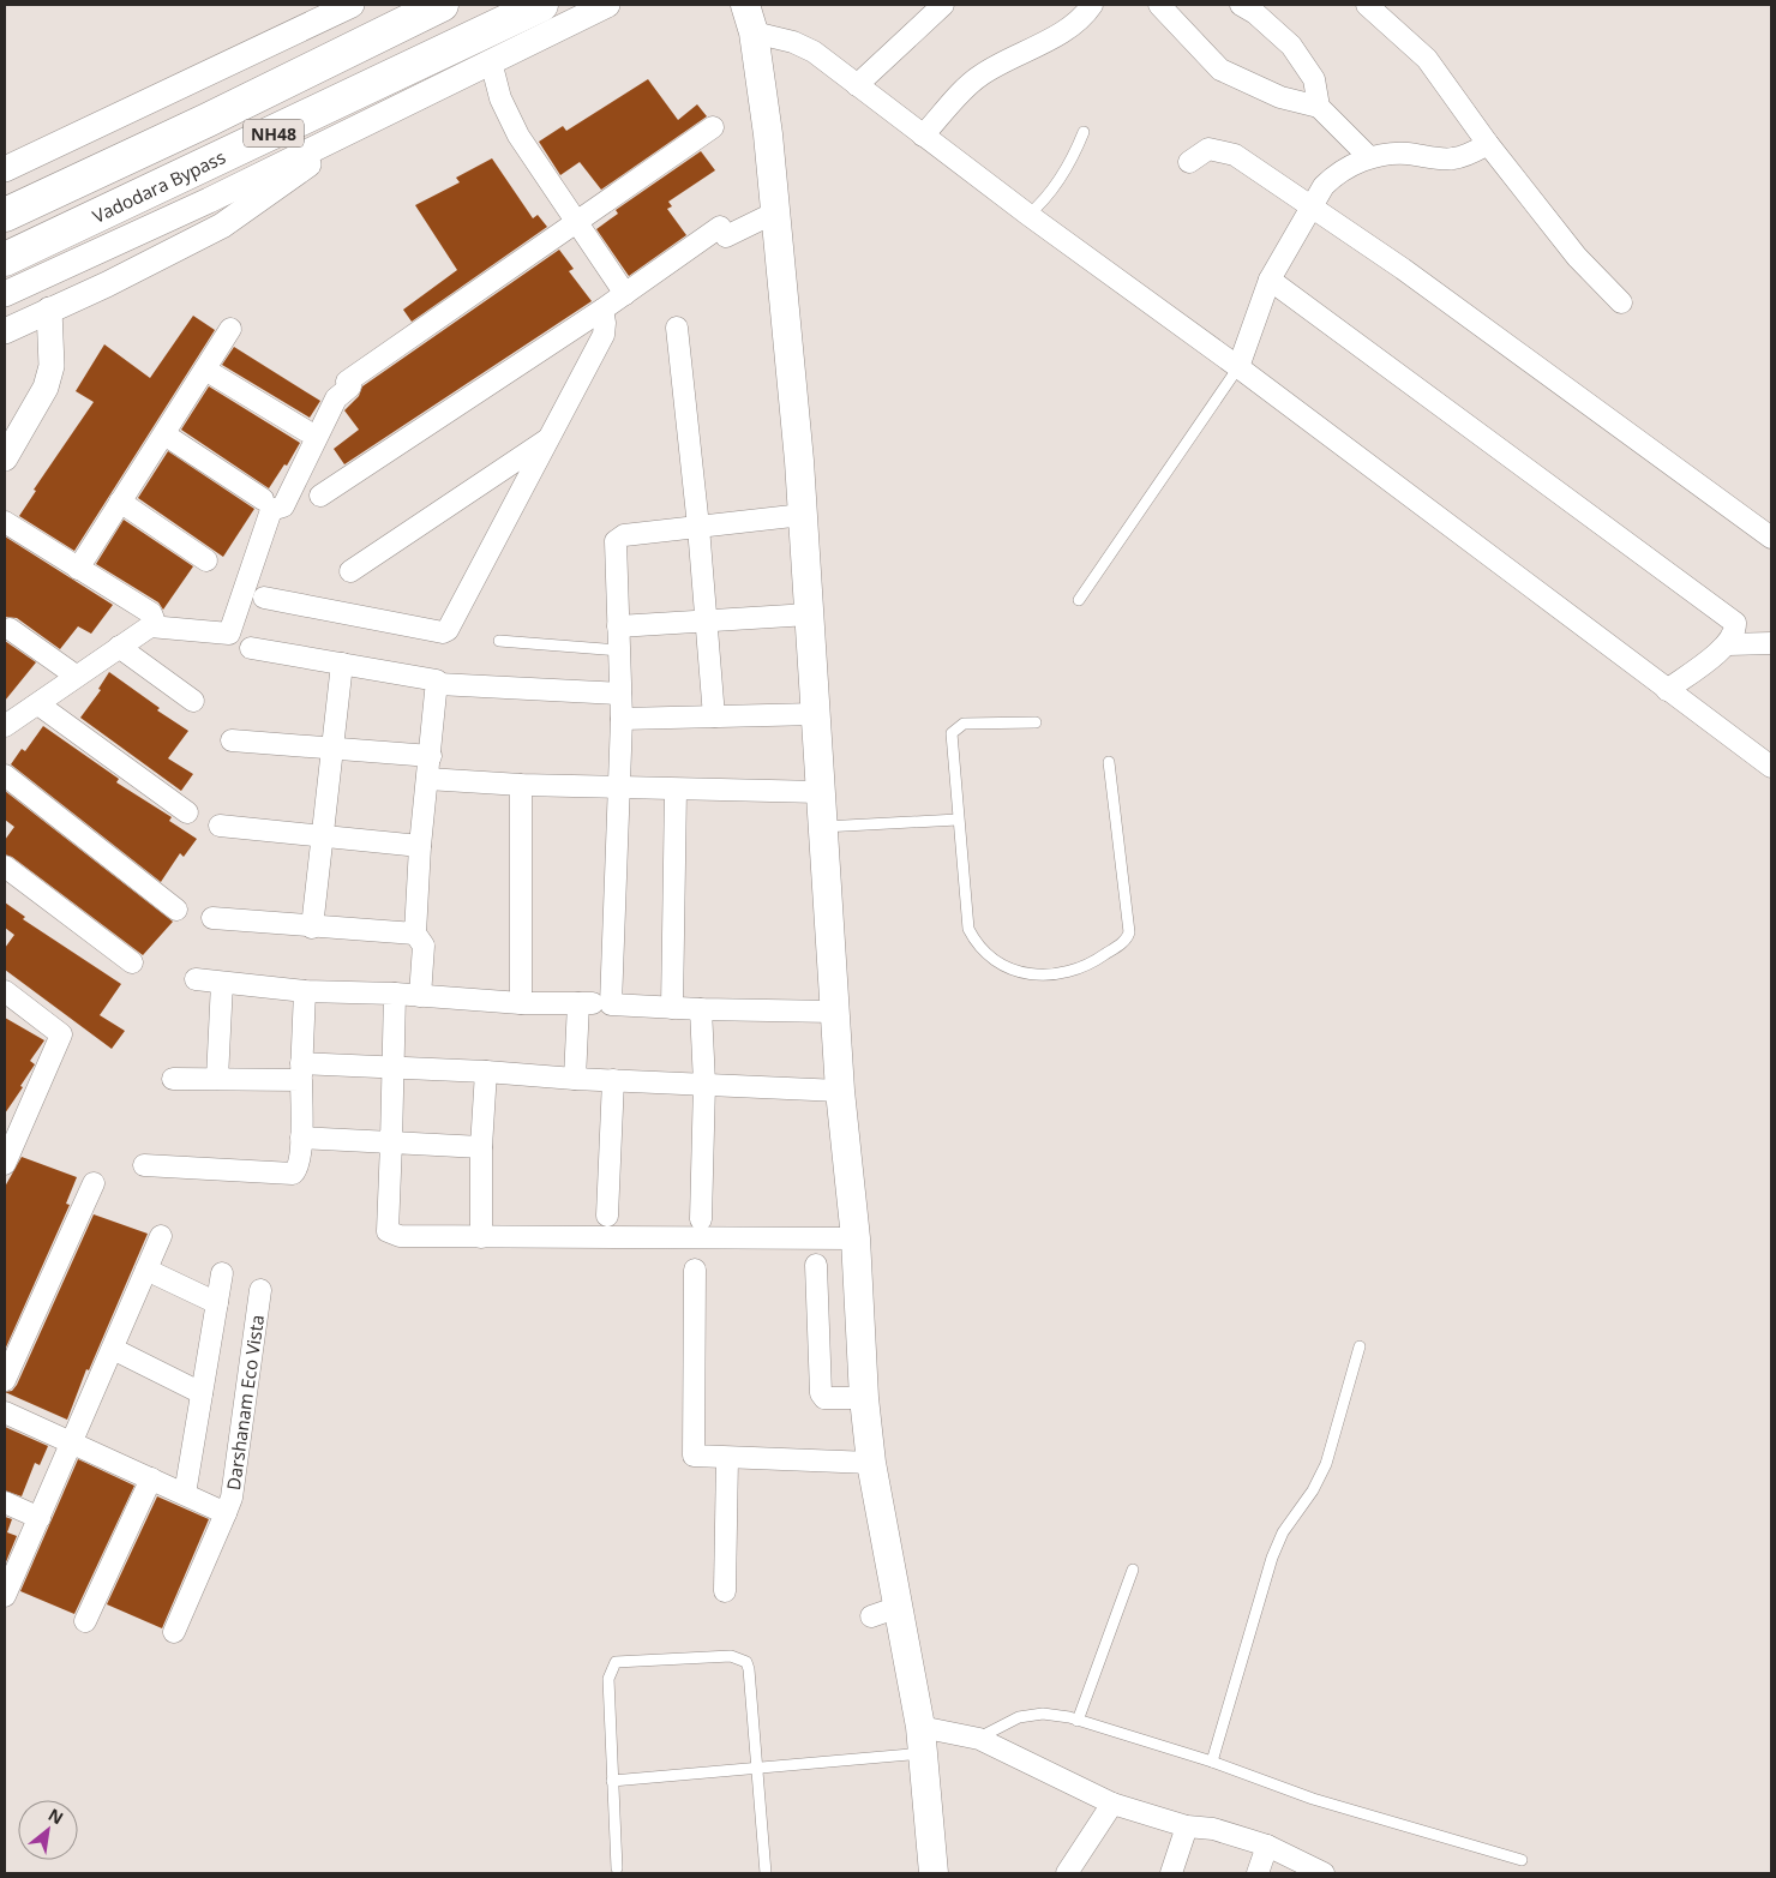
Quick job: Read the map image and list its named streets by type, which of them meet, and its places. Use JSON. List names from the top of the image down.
{
  "streets": {
    "highway": ["NH48", "Vadodara Bypass"],
    "street": ["Darshanam Eco Vista"]
  },
  "north": "top right"
}
